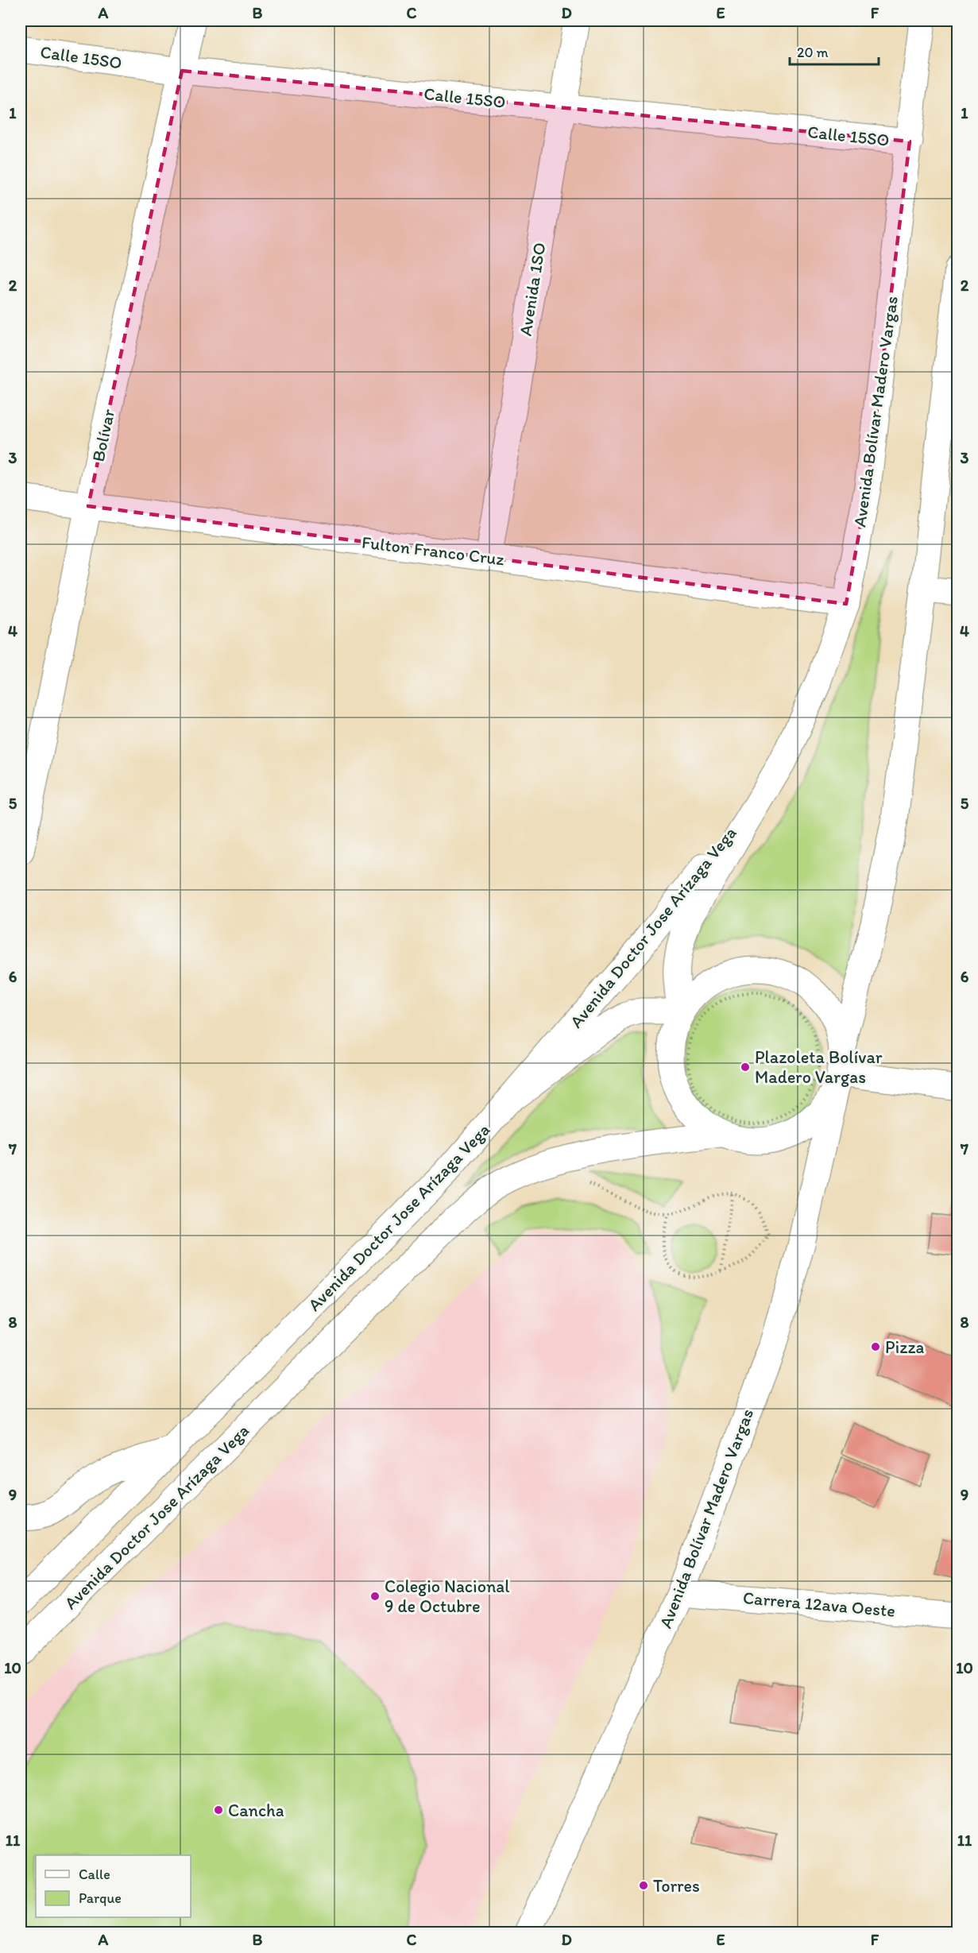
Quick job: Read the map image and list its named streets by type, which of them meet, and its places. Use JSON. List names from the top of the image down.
{
  "streets": {
    "main road": [
      "Calle 15SO",
      "Avenida 1SO",
      "Avenida Bolívar Madero Vargas",
      "Bolívar",
      "Fulton Franco Cruz",
      "Avenida Doctor Jose Arízaga Vega",
      "Carrera 12ava Oeste"
    ]
  },
  "crossings": [
    ["Calle 15SO", "Avenida 1SO"],
    ["Calle 15SO", "Avenida Bolívar Madero Vargas"],
    ["Calle 15SO", "Bolívar"],
    ["Avenida 1SO", "Fulton Franco Cruz"],
    ["Avenida Bolívar Madero Vargas", "Fulton Franco Cruz"],
    ["Avenida Bolívar Madero Vargas", "Avenida Doctor Jose Arízaga Vega"],
    ["Avenida Bolívar Madero Vargas", "Carrera 12ava Oeste"],
    ["Bolívar", "Fulton Franco Cruz"]
  ],
  "places": [
    "Plazoleta Bolívar Madero Vargas",
    "Pizza",
    "Colegio Nacional 9 de Octubre",
    "Cancha",
    "Torres"
  ],
  "legend": ["Calle", "Parque"],
  "scale_bar": "20 m",
  "grid": {
    "columns": [
      "A",
      "B",
      "C",
      "D",
      "E",
      "F"
    ],
    "rows": [
      "1",
      "2",
      "3",
      "4",
      "5",
      "6",
      "7",
      "8",
      "9",
      "10",
      "11"
    ]
  }
}
